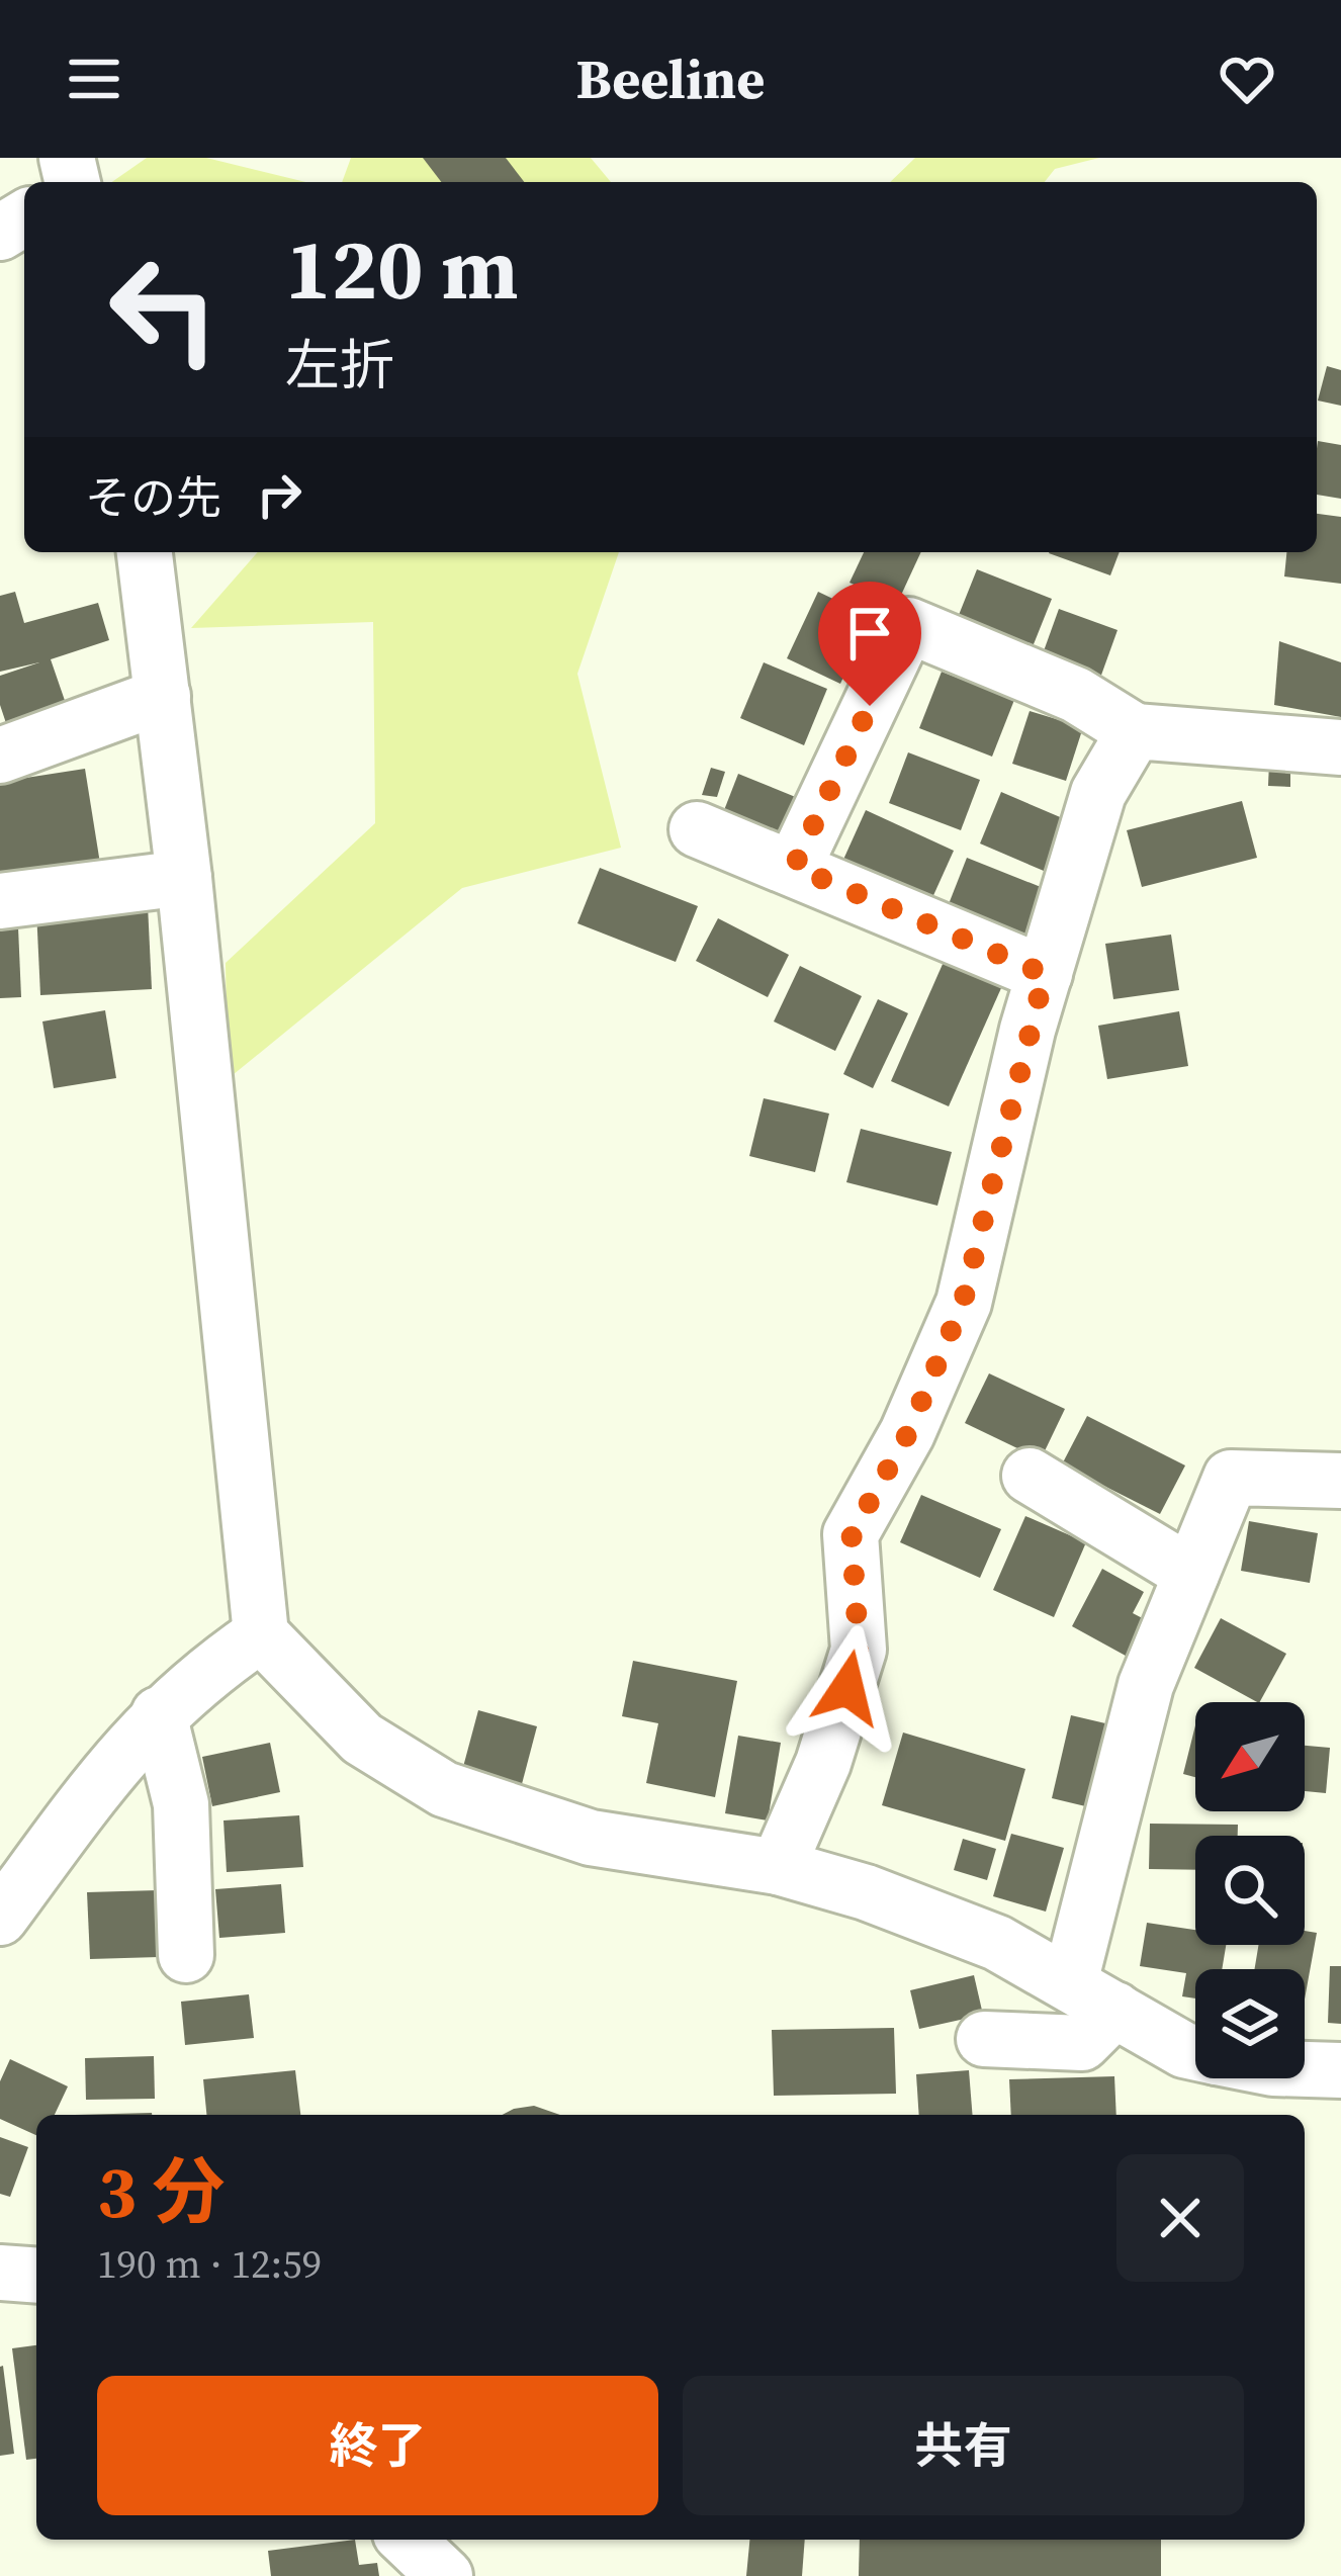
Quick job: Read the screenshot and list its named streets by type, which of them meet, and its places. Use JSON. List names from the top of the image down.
{
  "north": "bottom left",
  "page": {
    "header": "Beeline",
    "turn": ["120 m", "左折"],
    "then": "その先",
    "heading": ["3 分", "190 m · 12:59"],
    "buttons": ["終了", "共有"]
  }
}
